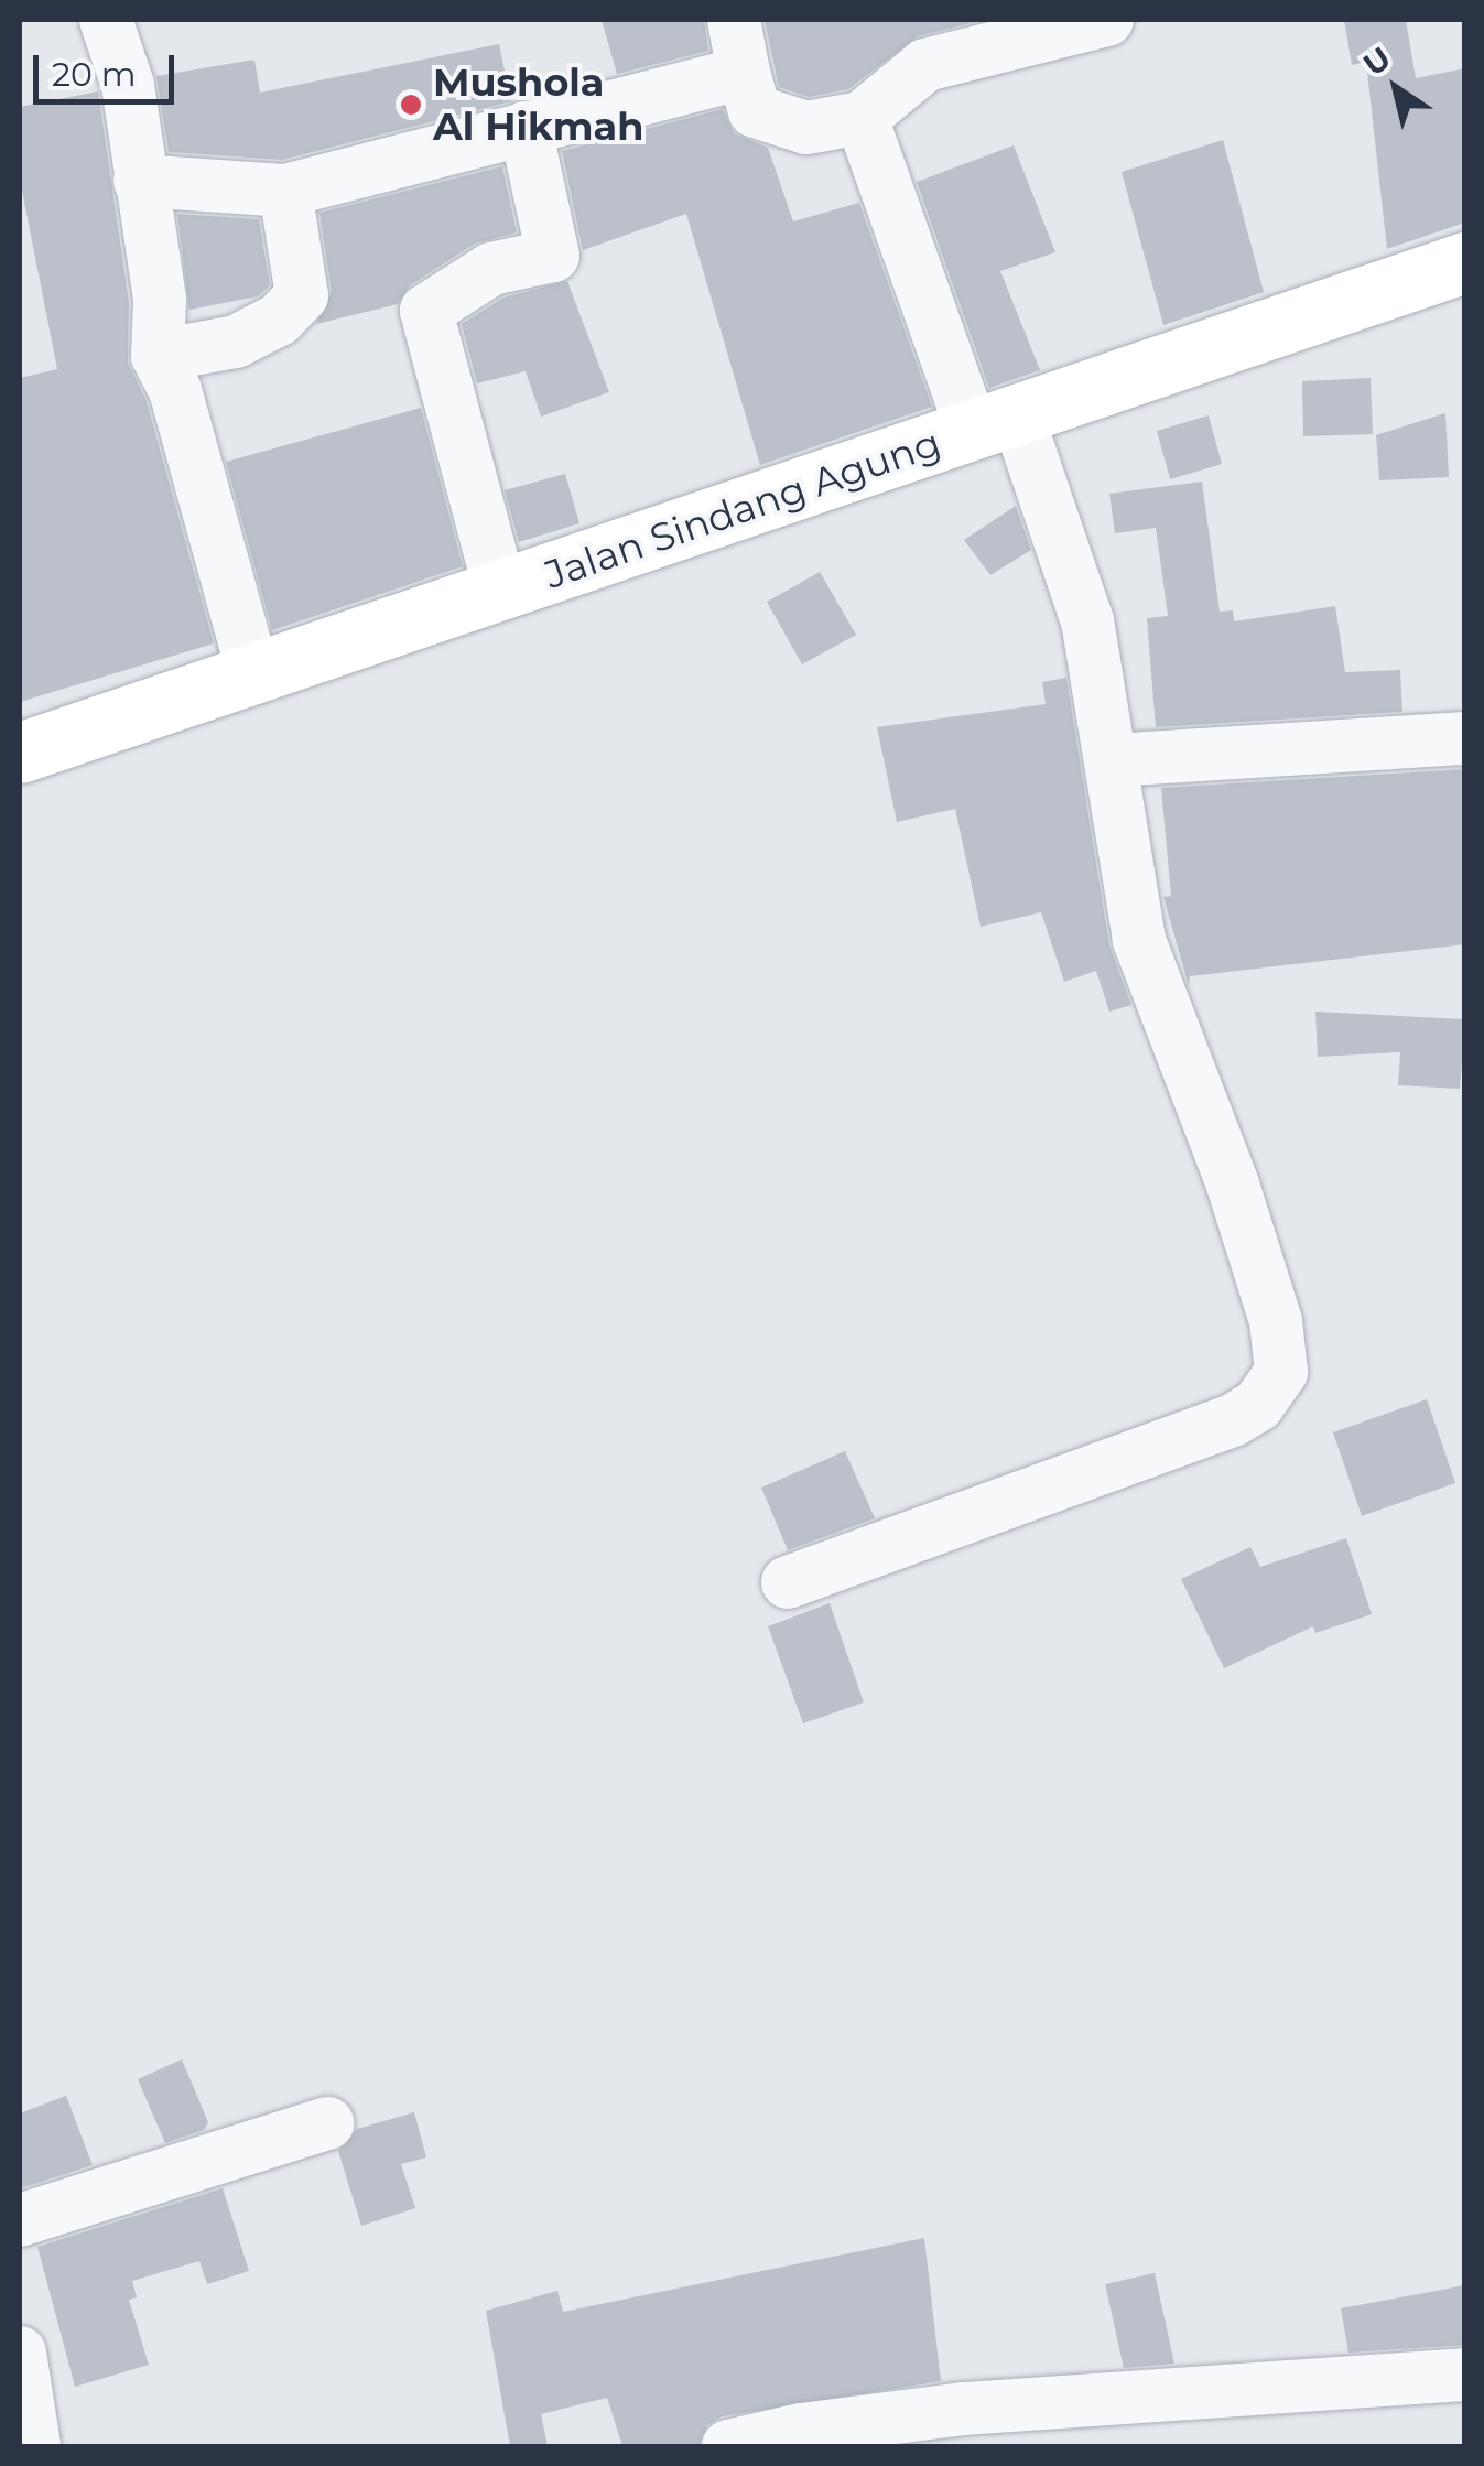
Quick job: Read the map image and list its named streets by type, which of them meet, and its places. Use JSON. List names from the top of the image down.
{
  "streets": {
    "main road": ["Jalan Sindang Agung"]
  },
  "places": ["Mushola Al Hikmah"],
  "scale_bar": "20 m",
  "north": "top left"
}
